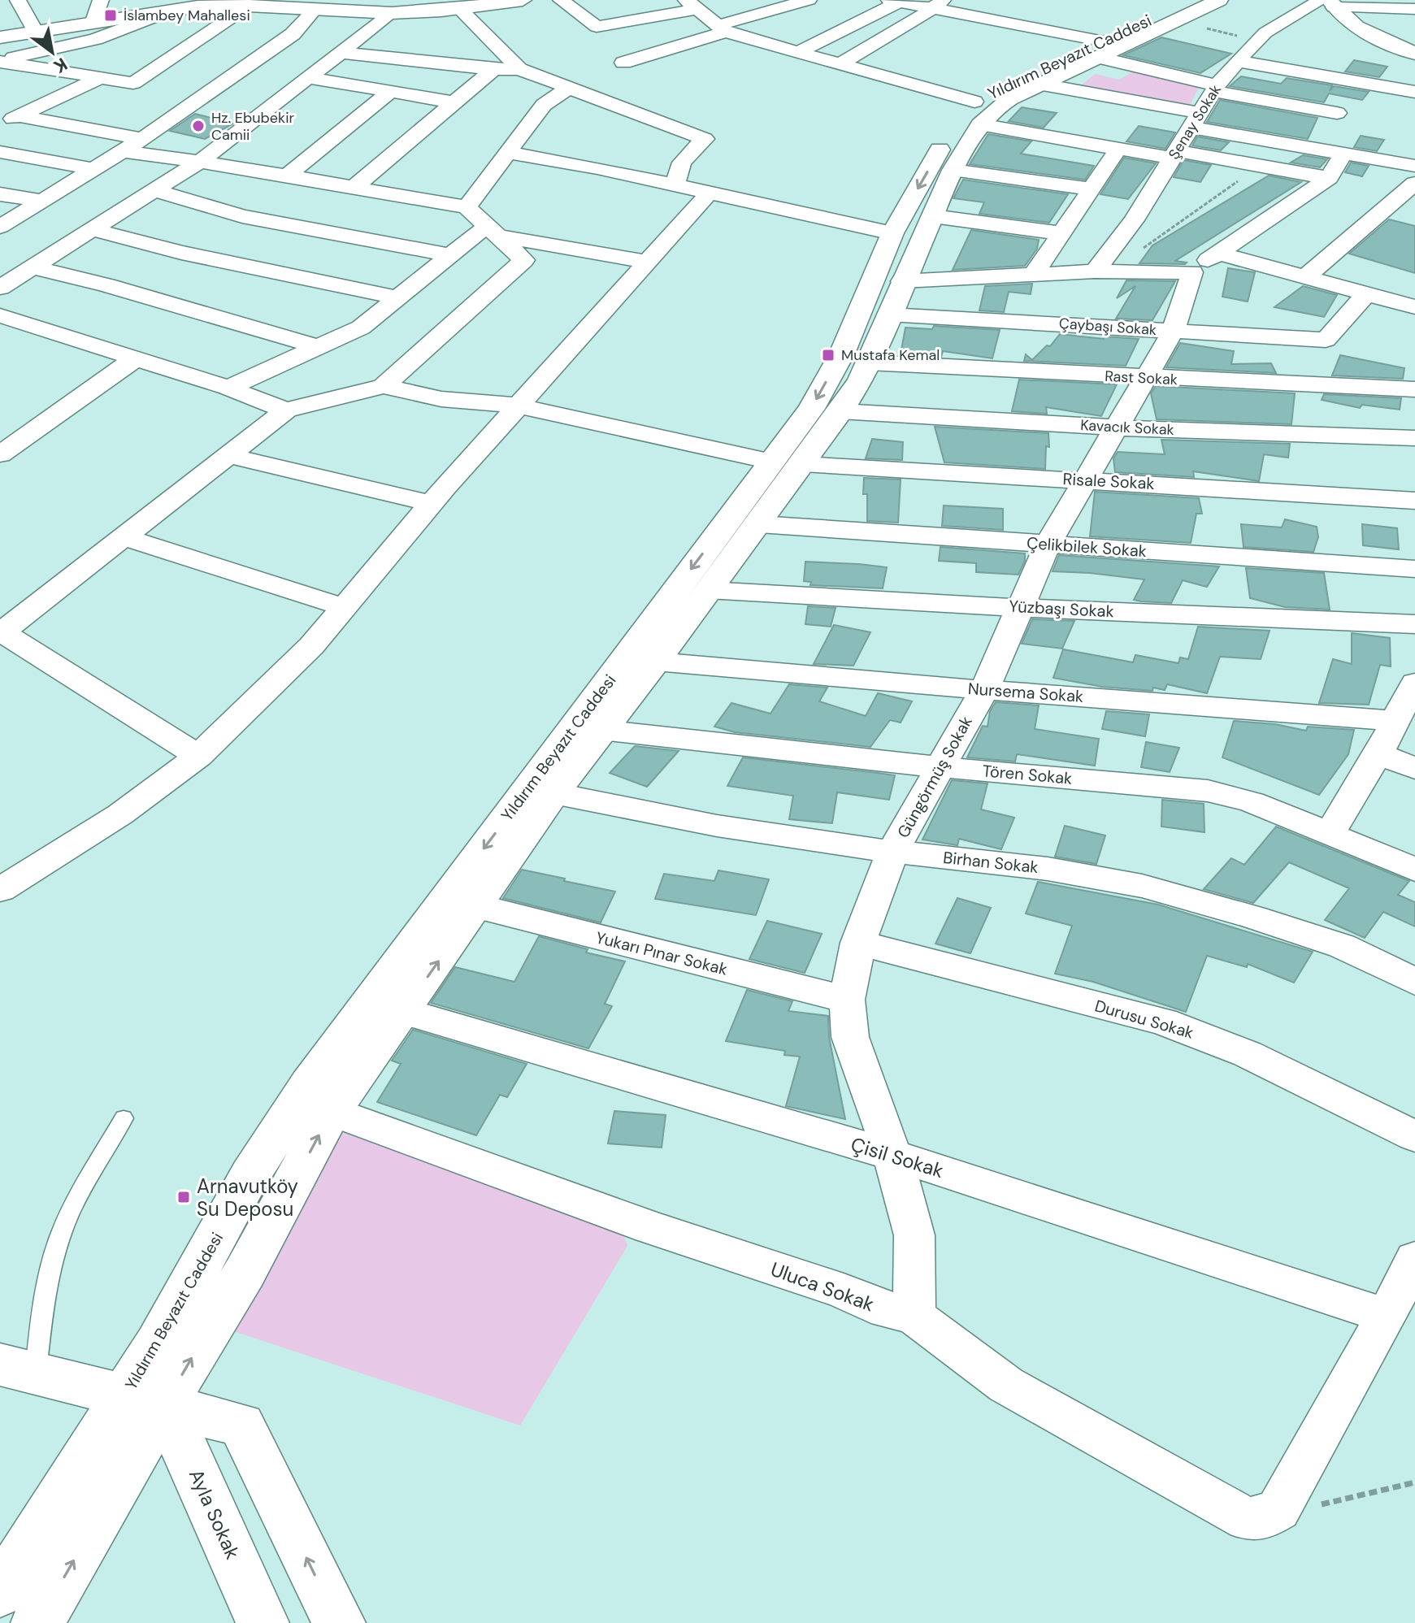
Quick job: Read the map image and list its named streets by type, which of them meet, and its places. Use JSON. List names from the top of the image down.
{
  "streets": {
    "main road": ["Yıldırım Beyazıt Caddesi", "Ayla Sokak"],
    "street": [
      "Şenay Sokak",
      "Çaybaşı Sokak",
      "Rast Sokak",
      "Kavacık Sokak",
      "Risale Sokak",
      "Çelikbilek Sokak",
      "Yüzbaşı Sokak",
      "Nursema Sokak",
      "Tören Sokak",
      "Güngörmüş Sokak",
      "Birhan Sokak",
      "Yukarı Pınar Sokak",
      "Durusu Sokak",
      "Çisil Sokak",
      "Uluca Sokak"
    ]
  },
  "crossings": [
    ["Yıldırım Beyazıt Caddesi", "Risale Sokak"],
    ["Yıldırım Beyazıt Caddesi", "Ayla Sokak"],
    ["Çaybaşı Sokak", "Güngörmüş Sokak"],
    ["Rast Sokak", "Güngörmüş Sokak"],
    ["Kavacık Sokak", "Güngörmüş Sokak"],
    ["Risale Sokak", "Güngörmüş Sokak"],
    ["Çelikbilek Sokak", "Güngörmüş Sokak"],
    ["Yüzbaşı Sokak", "Güngörmüş Sokak"],
    ["Nursema Sokak", "Güngörmüş Sokak"],
    ["Tören Sokak", "Güngörmüş Sokak"],
    ["Güngörmüş Sokak", "Birhan Sokak"],
    ["Güngörmüş Sokak", "Yukarı Pınar Sokak"],
    ["Güngörmüş Sokak", "Durusu Sokak"],
    ["Güngörmüş Sokak", "Çisil Sokak"],
    ["Güngörmüş Sokak", "Uluca Sokak"]
  ],
  "places": {
    "transit": ["İslambey Mahallesi", "Mustafa Kemal", "Arnavutköy Su Deposu"],
    "other": ["Hz. Ebubekir Camii"]
  },
  "north": "bottom right"
}
